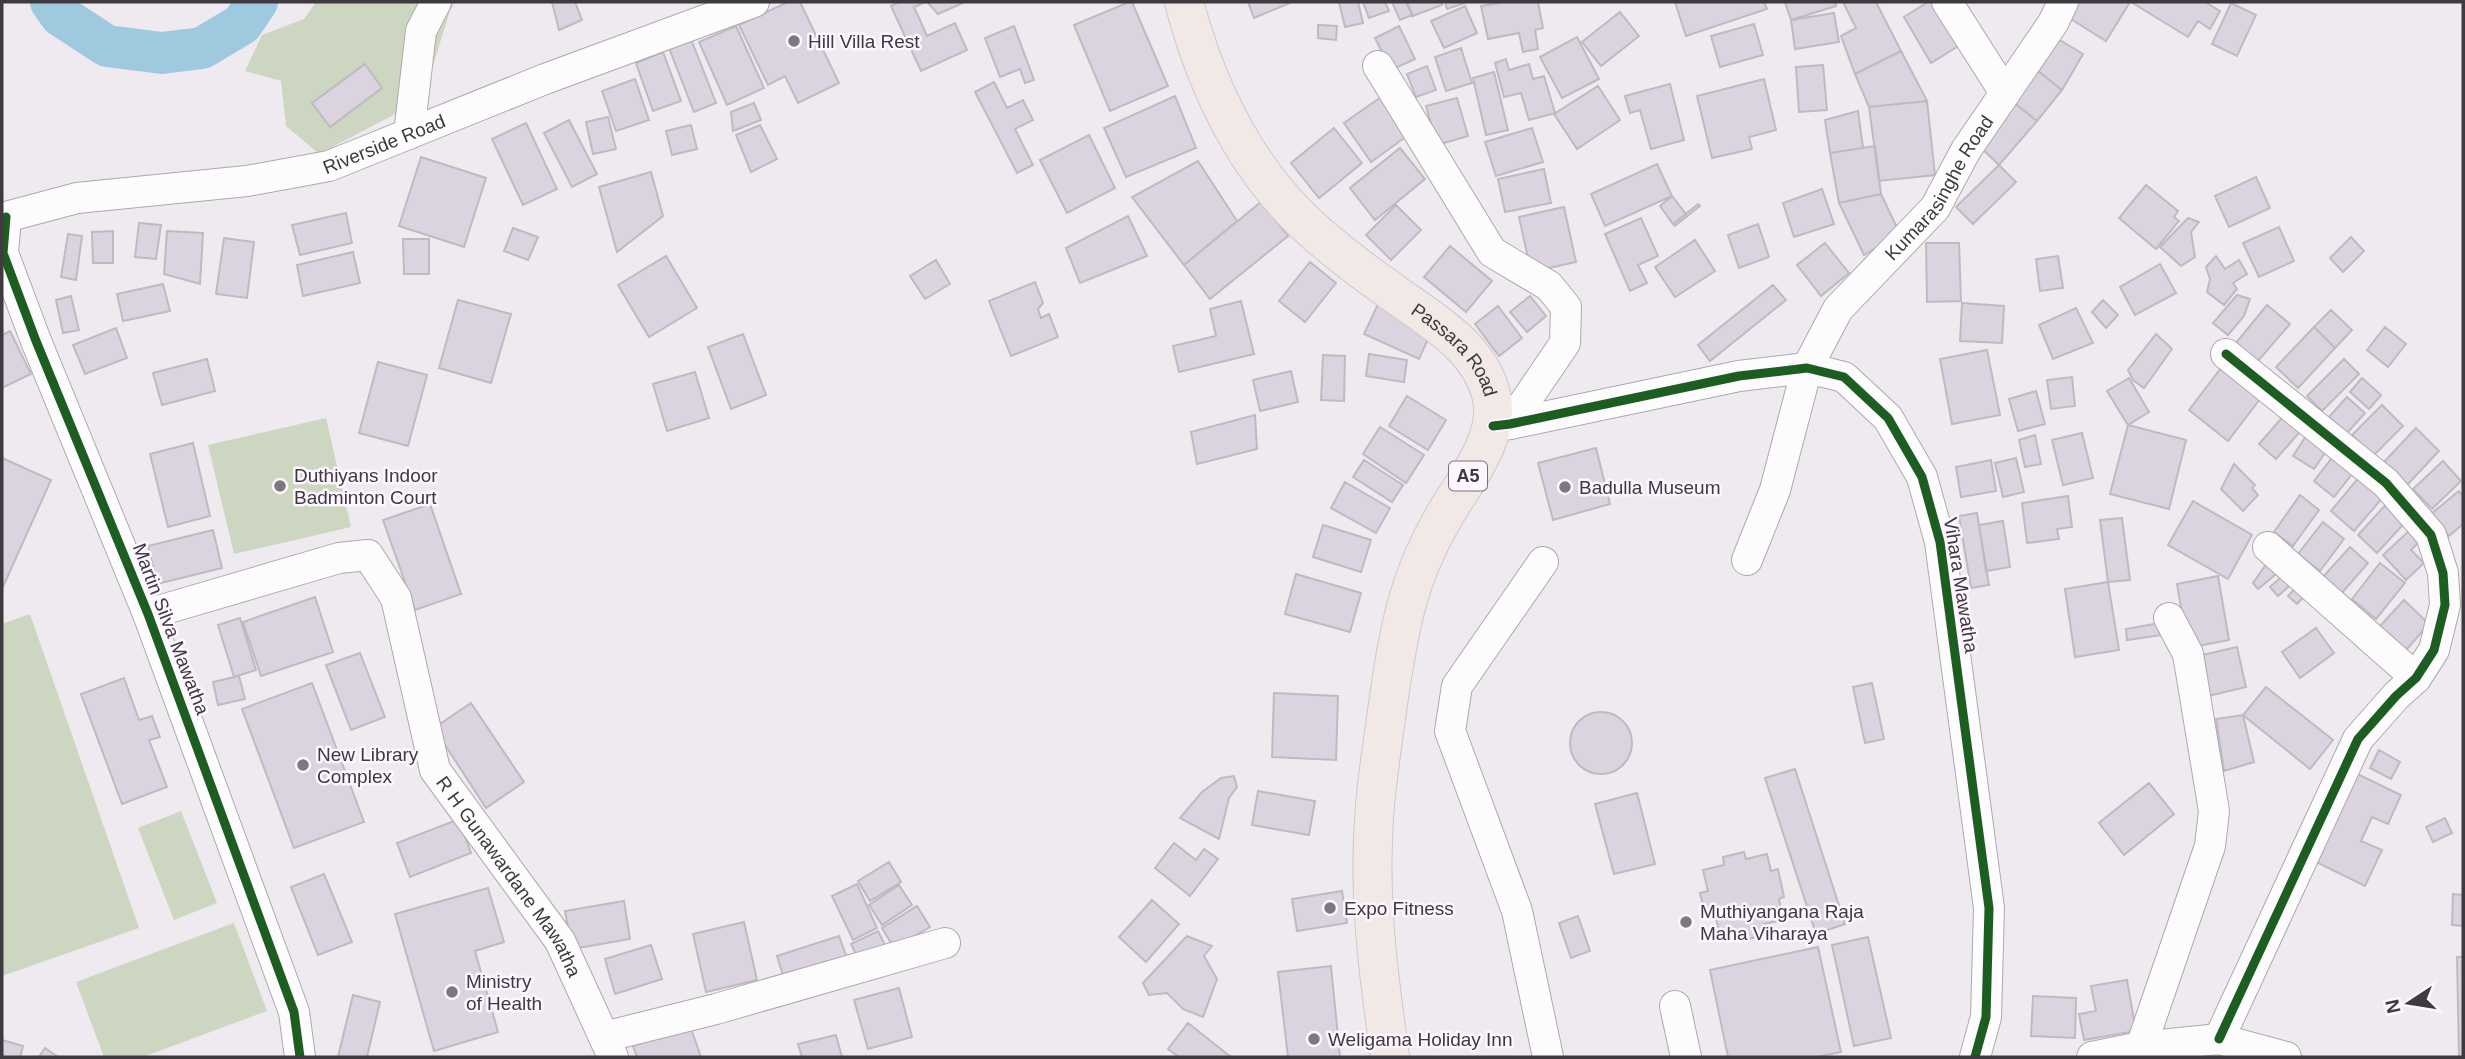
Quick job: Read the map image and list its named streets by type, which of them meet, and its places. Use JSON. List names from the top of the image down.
{
  "streets": {
    "highway": ["Passara Road", "A5"],
    "street": [
      "Riverside Road",
      "Kumarasinghe Road",
      "Vihara Mawatha",
      "Martin Silva Mawatha",
      "R H Gunawardane Mawatha"
    ]
  },
  "crossings": [
    ["Riverside Road", "Martin Silva Mawatha"],
    ["Kumarasinghe Road", "Vihara Mawatha"],
    ["Passara Road", "Vihara Mawatha"],
    ["Martin Silva Mawatha", "R H Gunawardane Mawatha"]
  ],
  "places": [
    "Hill Villa Rest",
    "Duthiyans Indoor Badminton Court",
    "Badulla Museum",
    "New Library Complex",
    "Expo Fitness",
    "Muthiyangana Raja Maha Viharaya",
    "Ministry of Health",
    "Weligama Holiday Inn"
  ],
  "north": "left"
}
